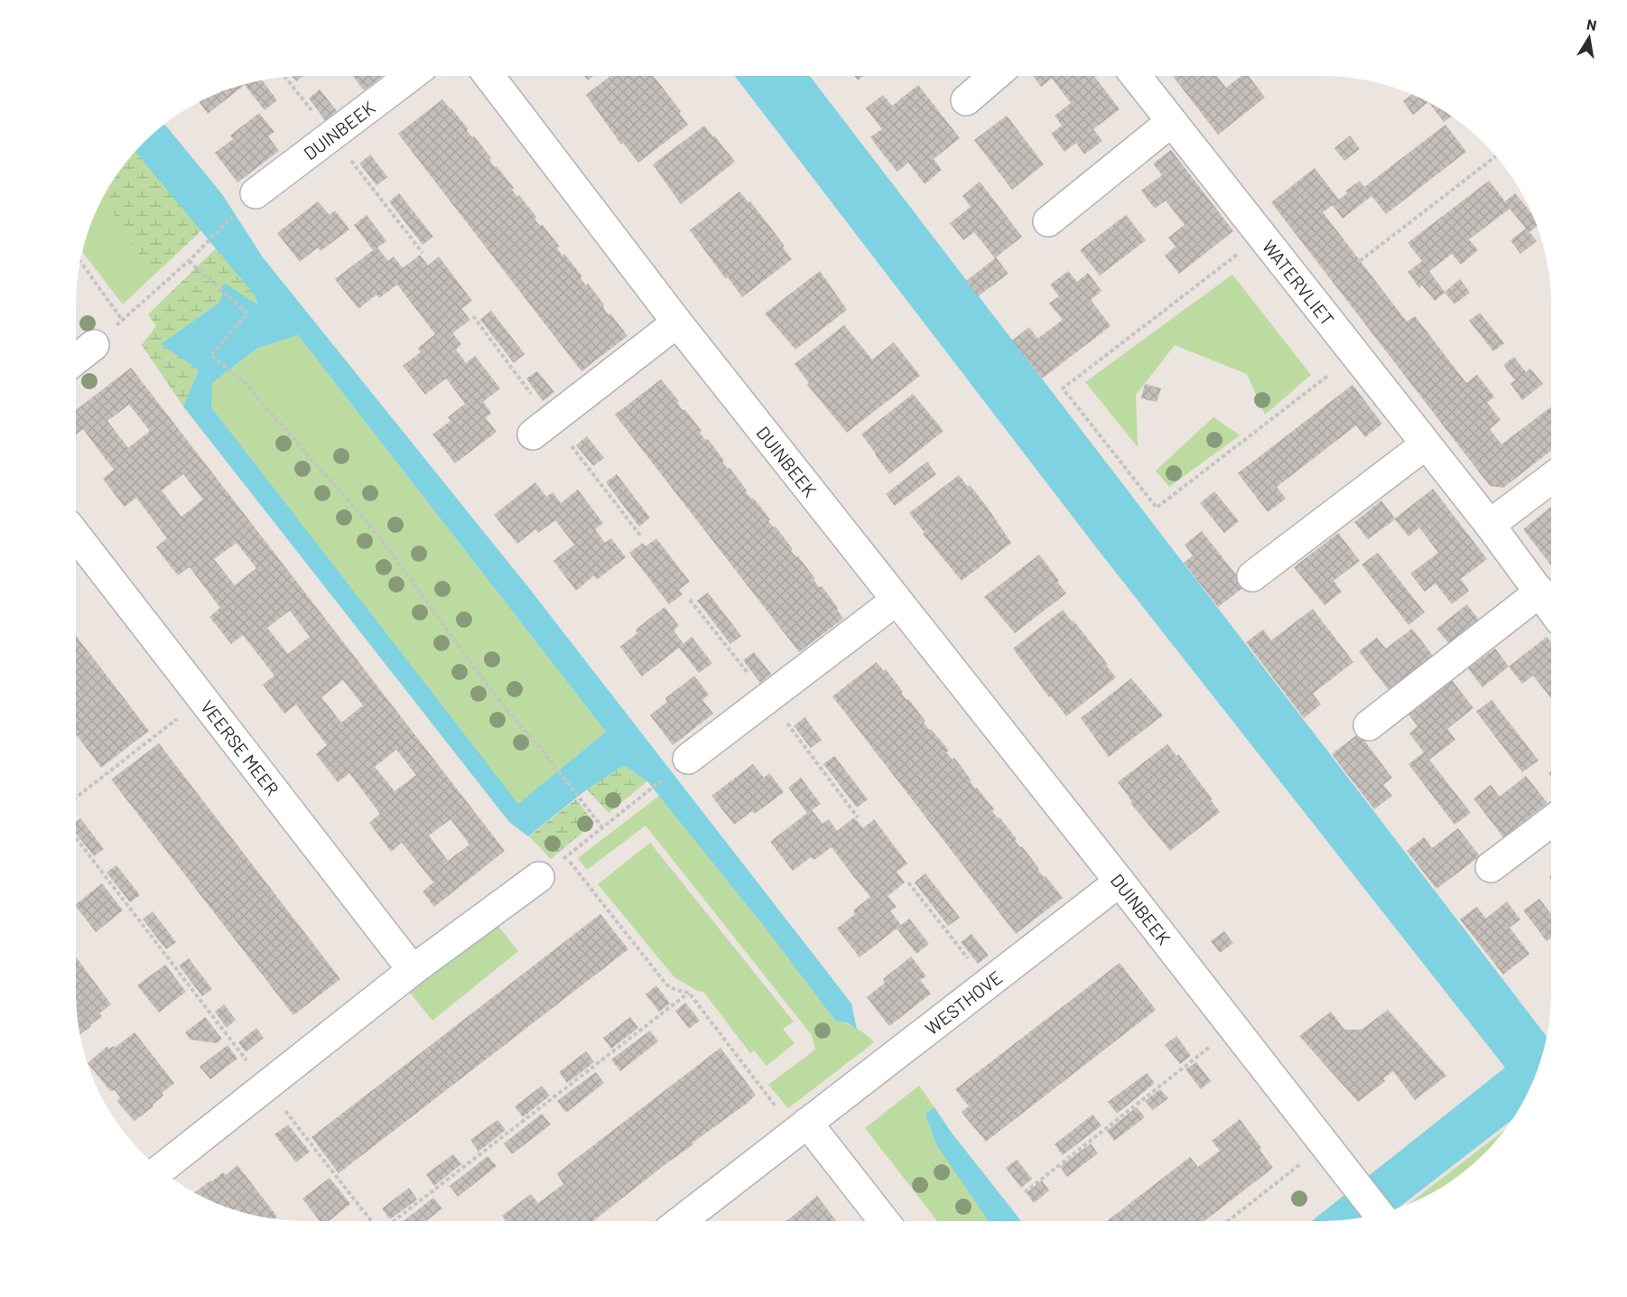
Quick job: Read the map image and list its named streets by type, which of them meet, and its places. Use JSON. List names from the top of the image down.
{
  "streets": {
    "street": [
      "DUINBEEK",
      "WATERVLIET",
      "VEERSE MEER",
      "WESTHOVE"
    ]
  },
  "crossings": [
    ["DUINBEEK", "WESTHOVE"]
  ],
  "north": "top"
}
